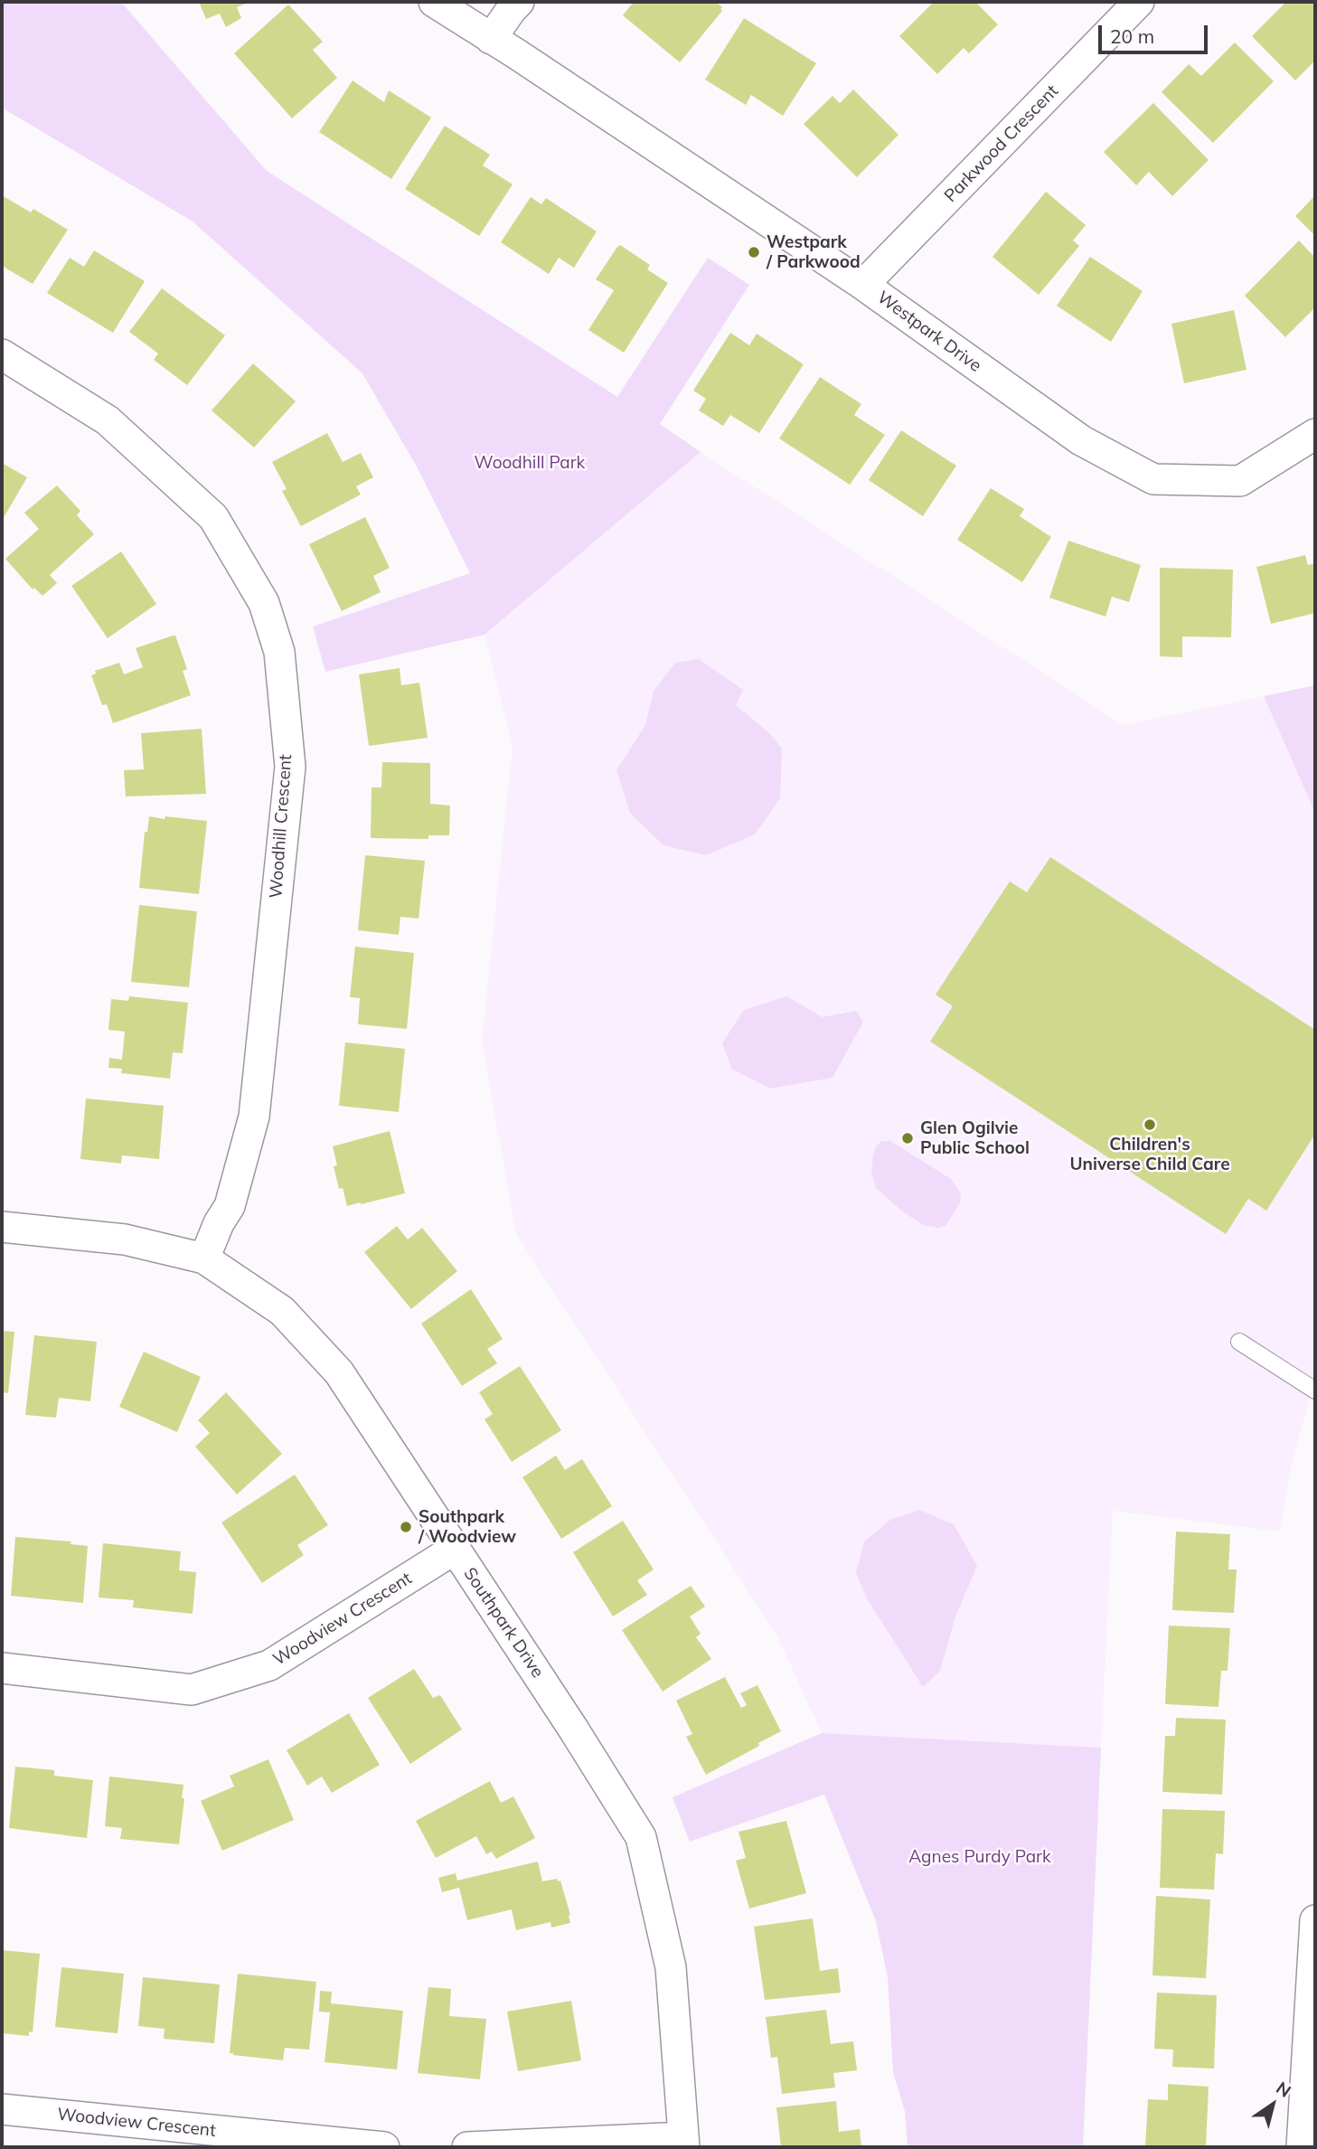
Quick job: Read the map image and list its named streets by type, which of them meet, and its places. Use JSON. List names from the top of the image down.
{
  "streets": {
    "street": [
      "Parkwood Crescent",
      "Westpark Drive",
      "Woodhill Crescent",
      "Woodview Crescent",
      "Southpark Drive"
    ]
  },
  "crossings": [
    ["Parkwood Crescent", "Westpark Drive"],
    ["Woodhill Crescent", "Southpark Drive"],
    ["Woodview Crescent", "Southpark Drive"]
  ],
  "parks": ["Woodhill Park", "Agnes Purdy Park"],
  "places": [
    "Westpark / Parkwood",
    "Children's Universe Child Care",
    "Glen Ogilvie Public School",
    "Southpark / Woodview"
  ],
  "scale_bar": "20 m",
  "north": "top right"
}
